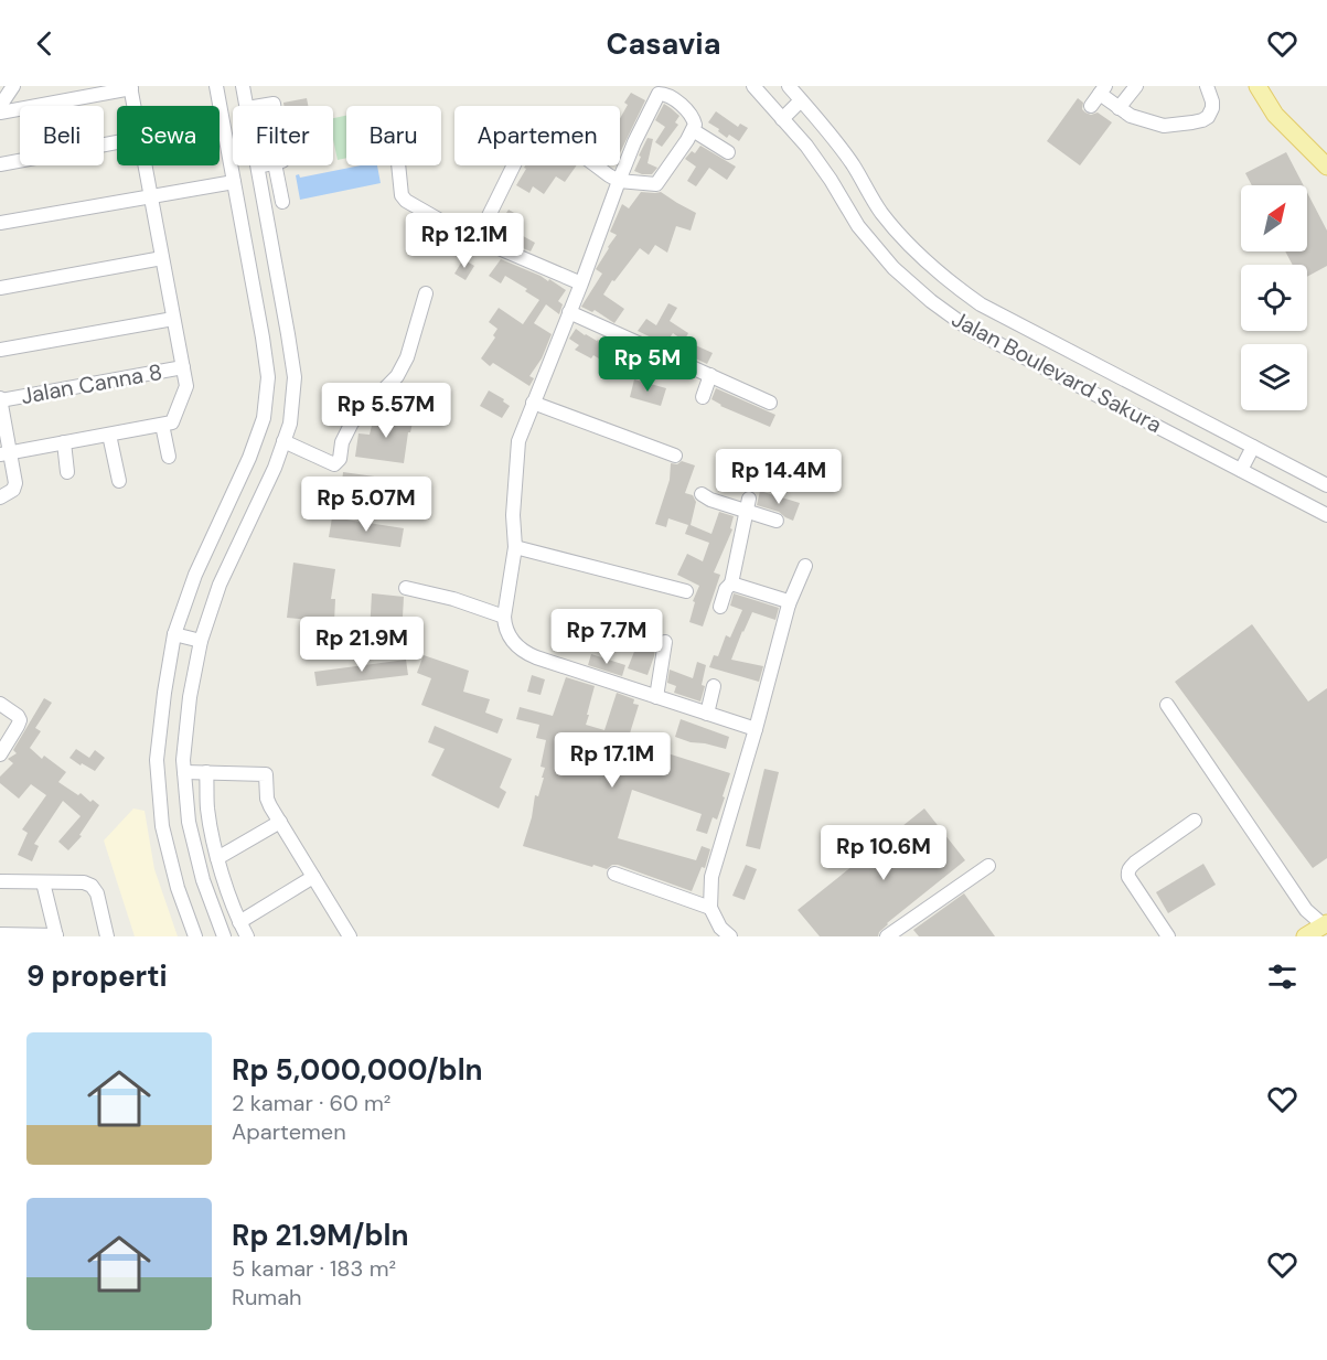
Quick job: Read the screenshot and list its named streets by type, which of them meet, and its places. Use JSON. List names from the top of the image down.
{
  "streets": {
    "street": ["Jalan Boulevard Sakura", "Jalan Canna 8"]
  },
  "north": "top right",
  "page": {
    "header": "Casavia",
    "chip": [
      "Beli",
      "Sewa",
      "Filter",
      "Baru",
      "Apartemen"
    ],
    "price": [
      "Rp 12.1M",
      "Rp 5M",
      "Rp 5.57M",
      "Rp 14.4M",
      "Rp 5.07M",
      "Rp 7.7M",
      "Rp 21.9M",
      "Rp 17.1M",
      "Rp 10.6M"
    ],
    "heading": "9 properti",
    "list": [
      {
        "name": "Rp 5,000,000/bln",
        "note": "2 kamar · 60 m² · Apartemen"
      },
      {
        "name": "Rp 21.9M/bln",
        "note": "5 kamar · 183 m² · Rumah"
      }
    ]
  }
}
